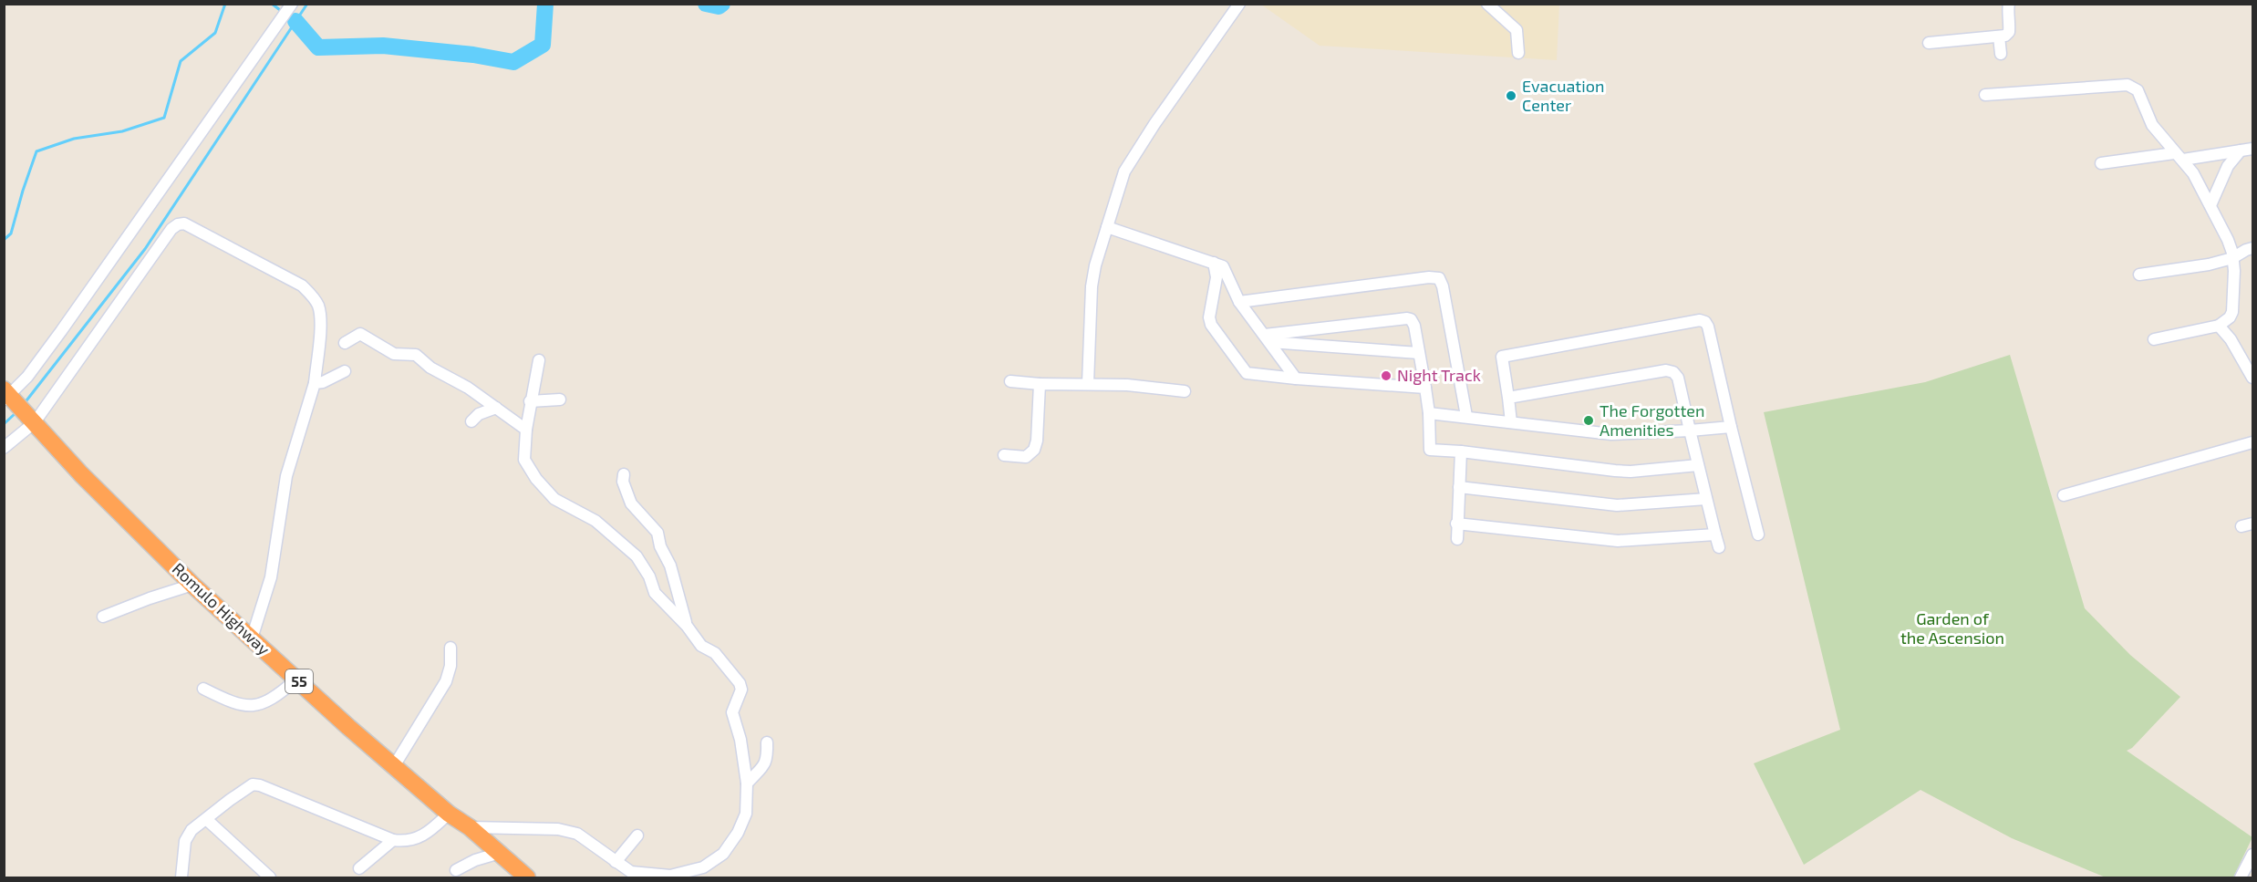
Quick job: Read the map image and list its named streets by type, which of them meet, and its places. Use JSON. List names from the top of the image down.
{
  "streets": {
    "highway": ["Romulo Highway", "55"]
  },
  "parks": ["Garden of the Ascension"],
  "places": ["Evacuation Center", "Night Track", "The Forgotten Amenities"]
}
